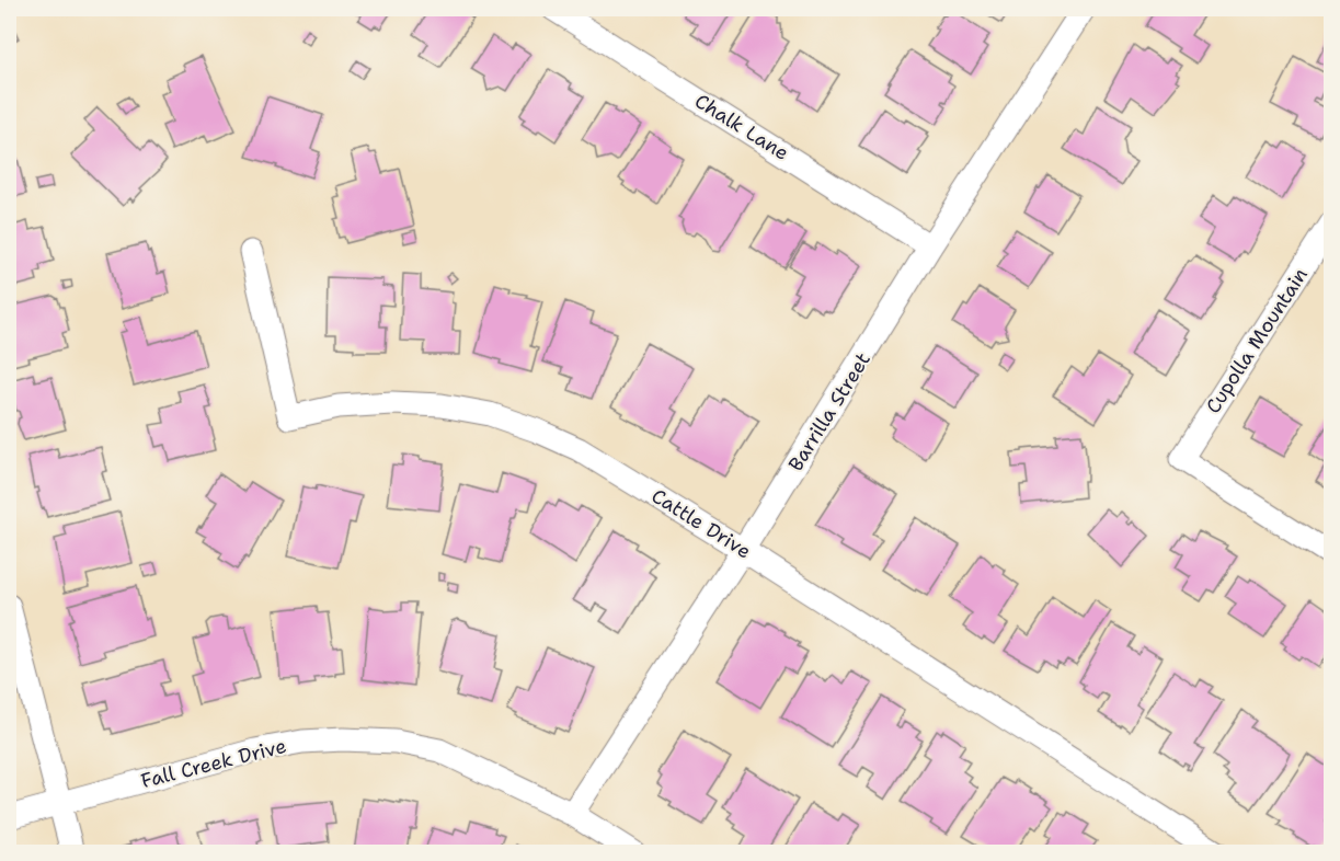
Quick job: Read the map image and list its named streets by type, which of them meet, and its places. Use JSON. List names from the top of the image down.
{
  "streets": {
    "street": [
      "Chalk Lane",
      "Cupolla Mountain",
      "Barrilla Street",
      "Cattle Drive",
      "Fall Creek Drive"
    ]
  },
  "crossings": [
    ["Chalk Lane", "Barrilla Street"],
    ["Barrilla Street", "Cattle Drive"],
    ["Barrilla Street", "Fall Creek Drive"]
  ]
}
